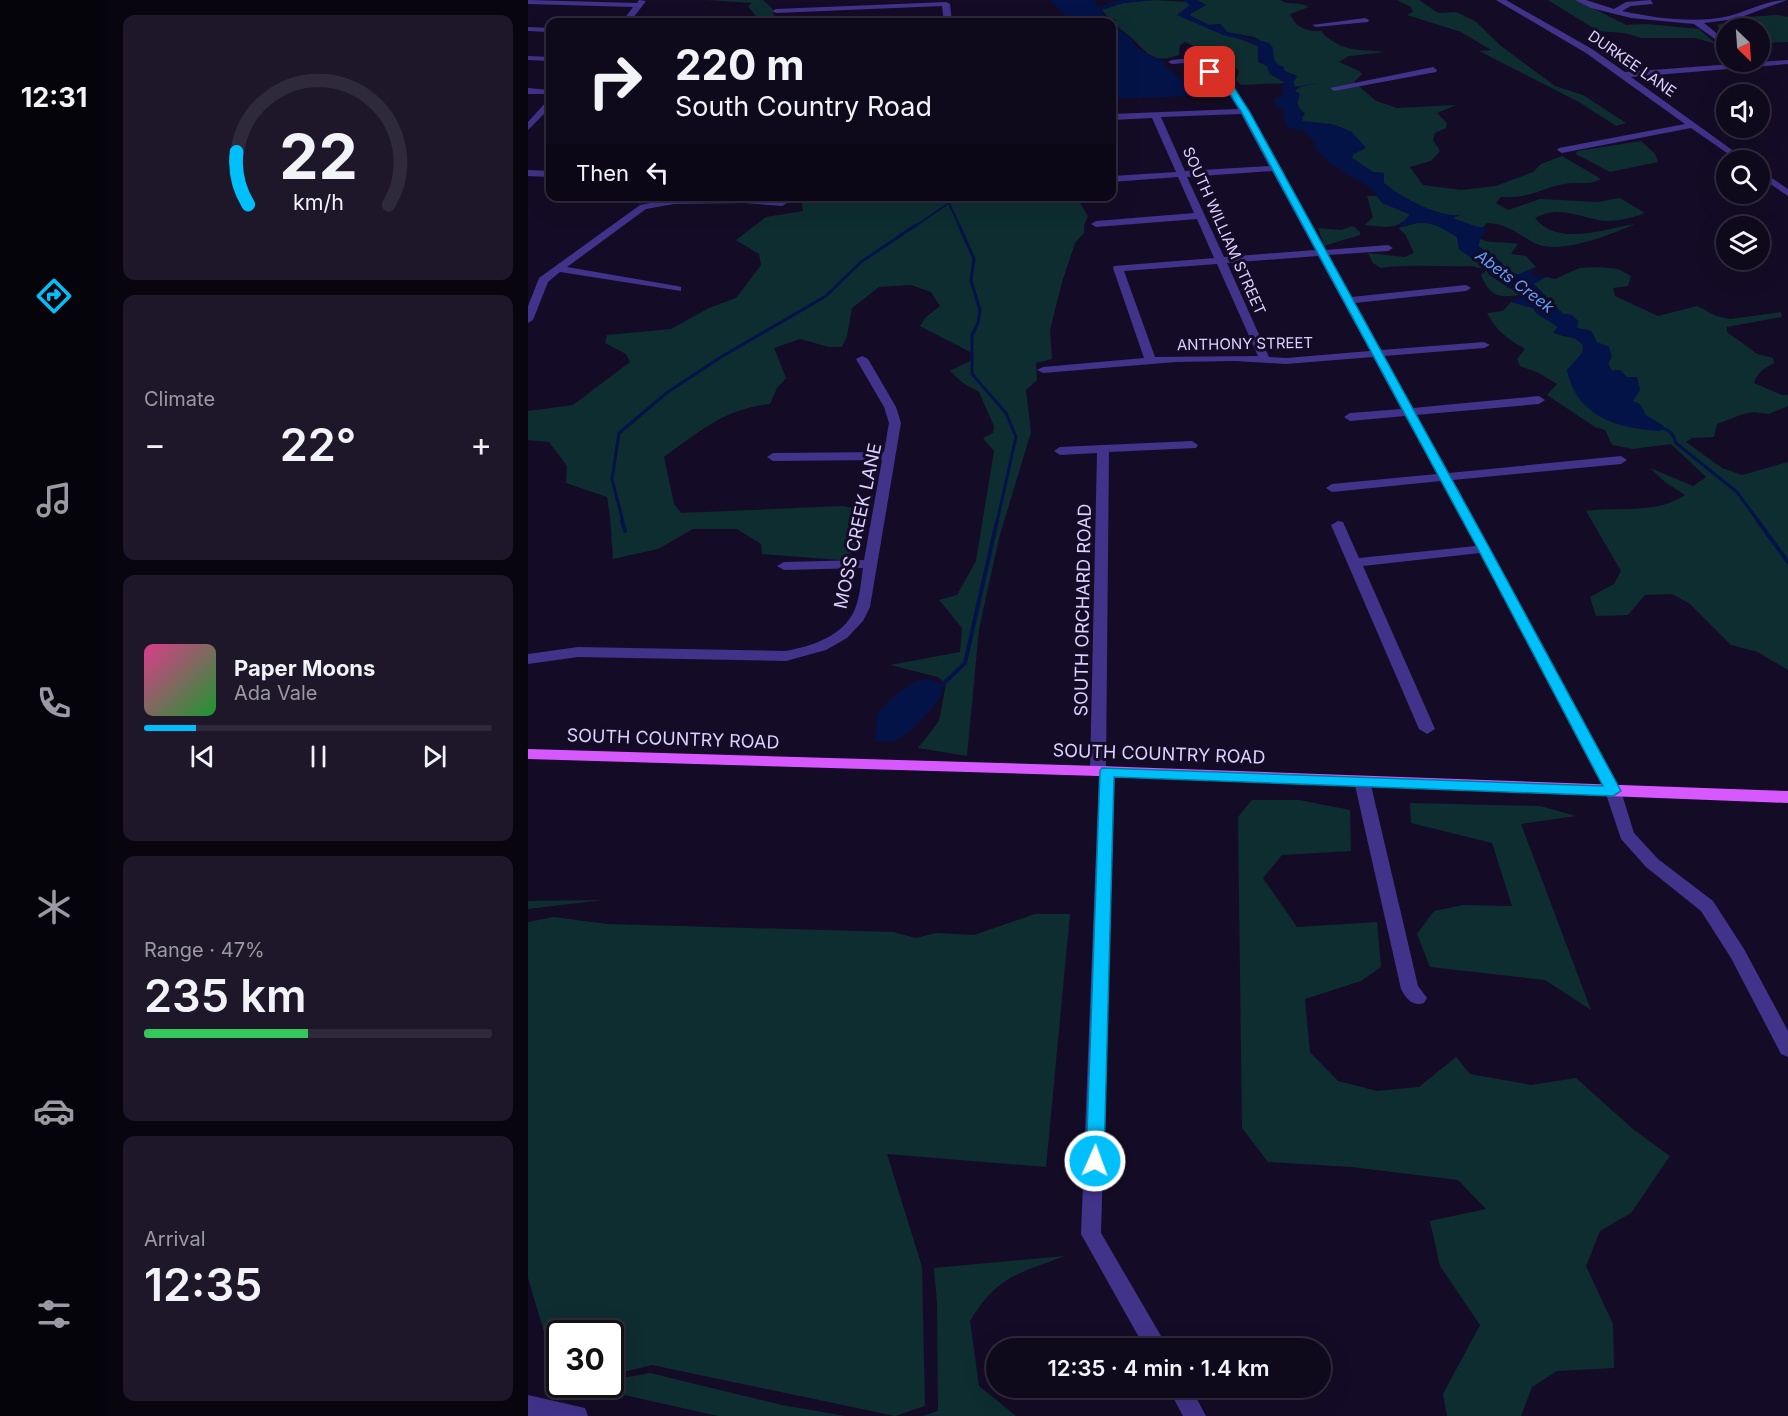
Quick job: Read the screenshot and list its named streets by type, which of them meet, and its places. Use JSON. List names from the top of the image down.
{
  "streets": {
    "main road": ["SOUTH COUNTRY ROAD"],
    "street": [
      "DURKEE LANE",
      "SOUTH WILLIAM STREET",
      "ANTHONY STREET",
      "MOSS CREEK LANE",
      "SOUTH ORCHARD ROAD"
    ]
  },
  "crossings": [
    ["SOUTH WILLIAM STREET", "ANTHONY STREET"],
    ["SOUTH ORCHARD ROAD", "SOUTH COUNTRY ROAD"]
  ],
  "water": ["Abets Creek"],
  "north": "bottom right",
  "page": {
    "tabs": "12:31",
    "turn": ["220 m", "South Country Road"],
    "then": "Then",
    "tile": [
      "Climate",
      ["Range · 47%", "235 km"],
      ["Arrival", "12:35"]
    ],
    "heat": ["−", "22°", "+"],
    "song": ["Paper Moons", "Ada Vale"],
    "limit": "30",
    "trip": "12:35 · 4 min · 1.4 km",
    "gauge": ["22", "km/h"]
  }
}
